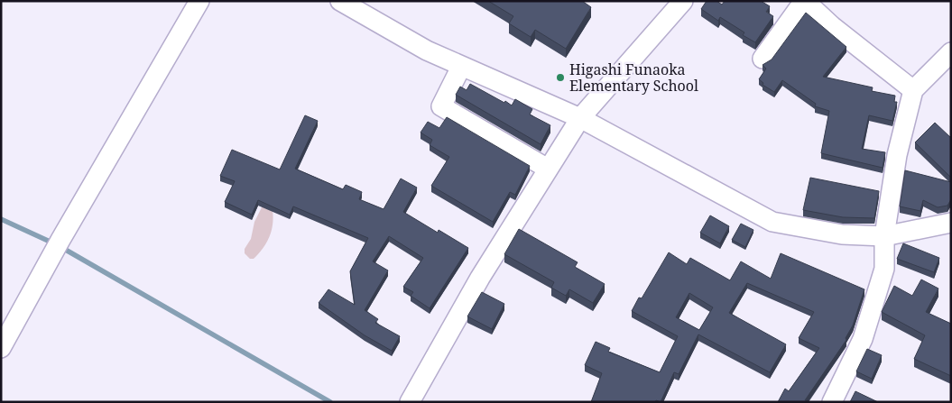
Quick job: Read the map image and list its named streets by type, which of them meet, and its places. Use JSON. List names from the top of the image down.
{
  "places": ["Higashi Funaoka Elementary School"]
}
